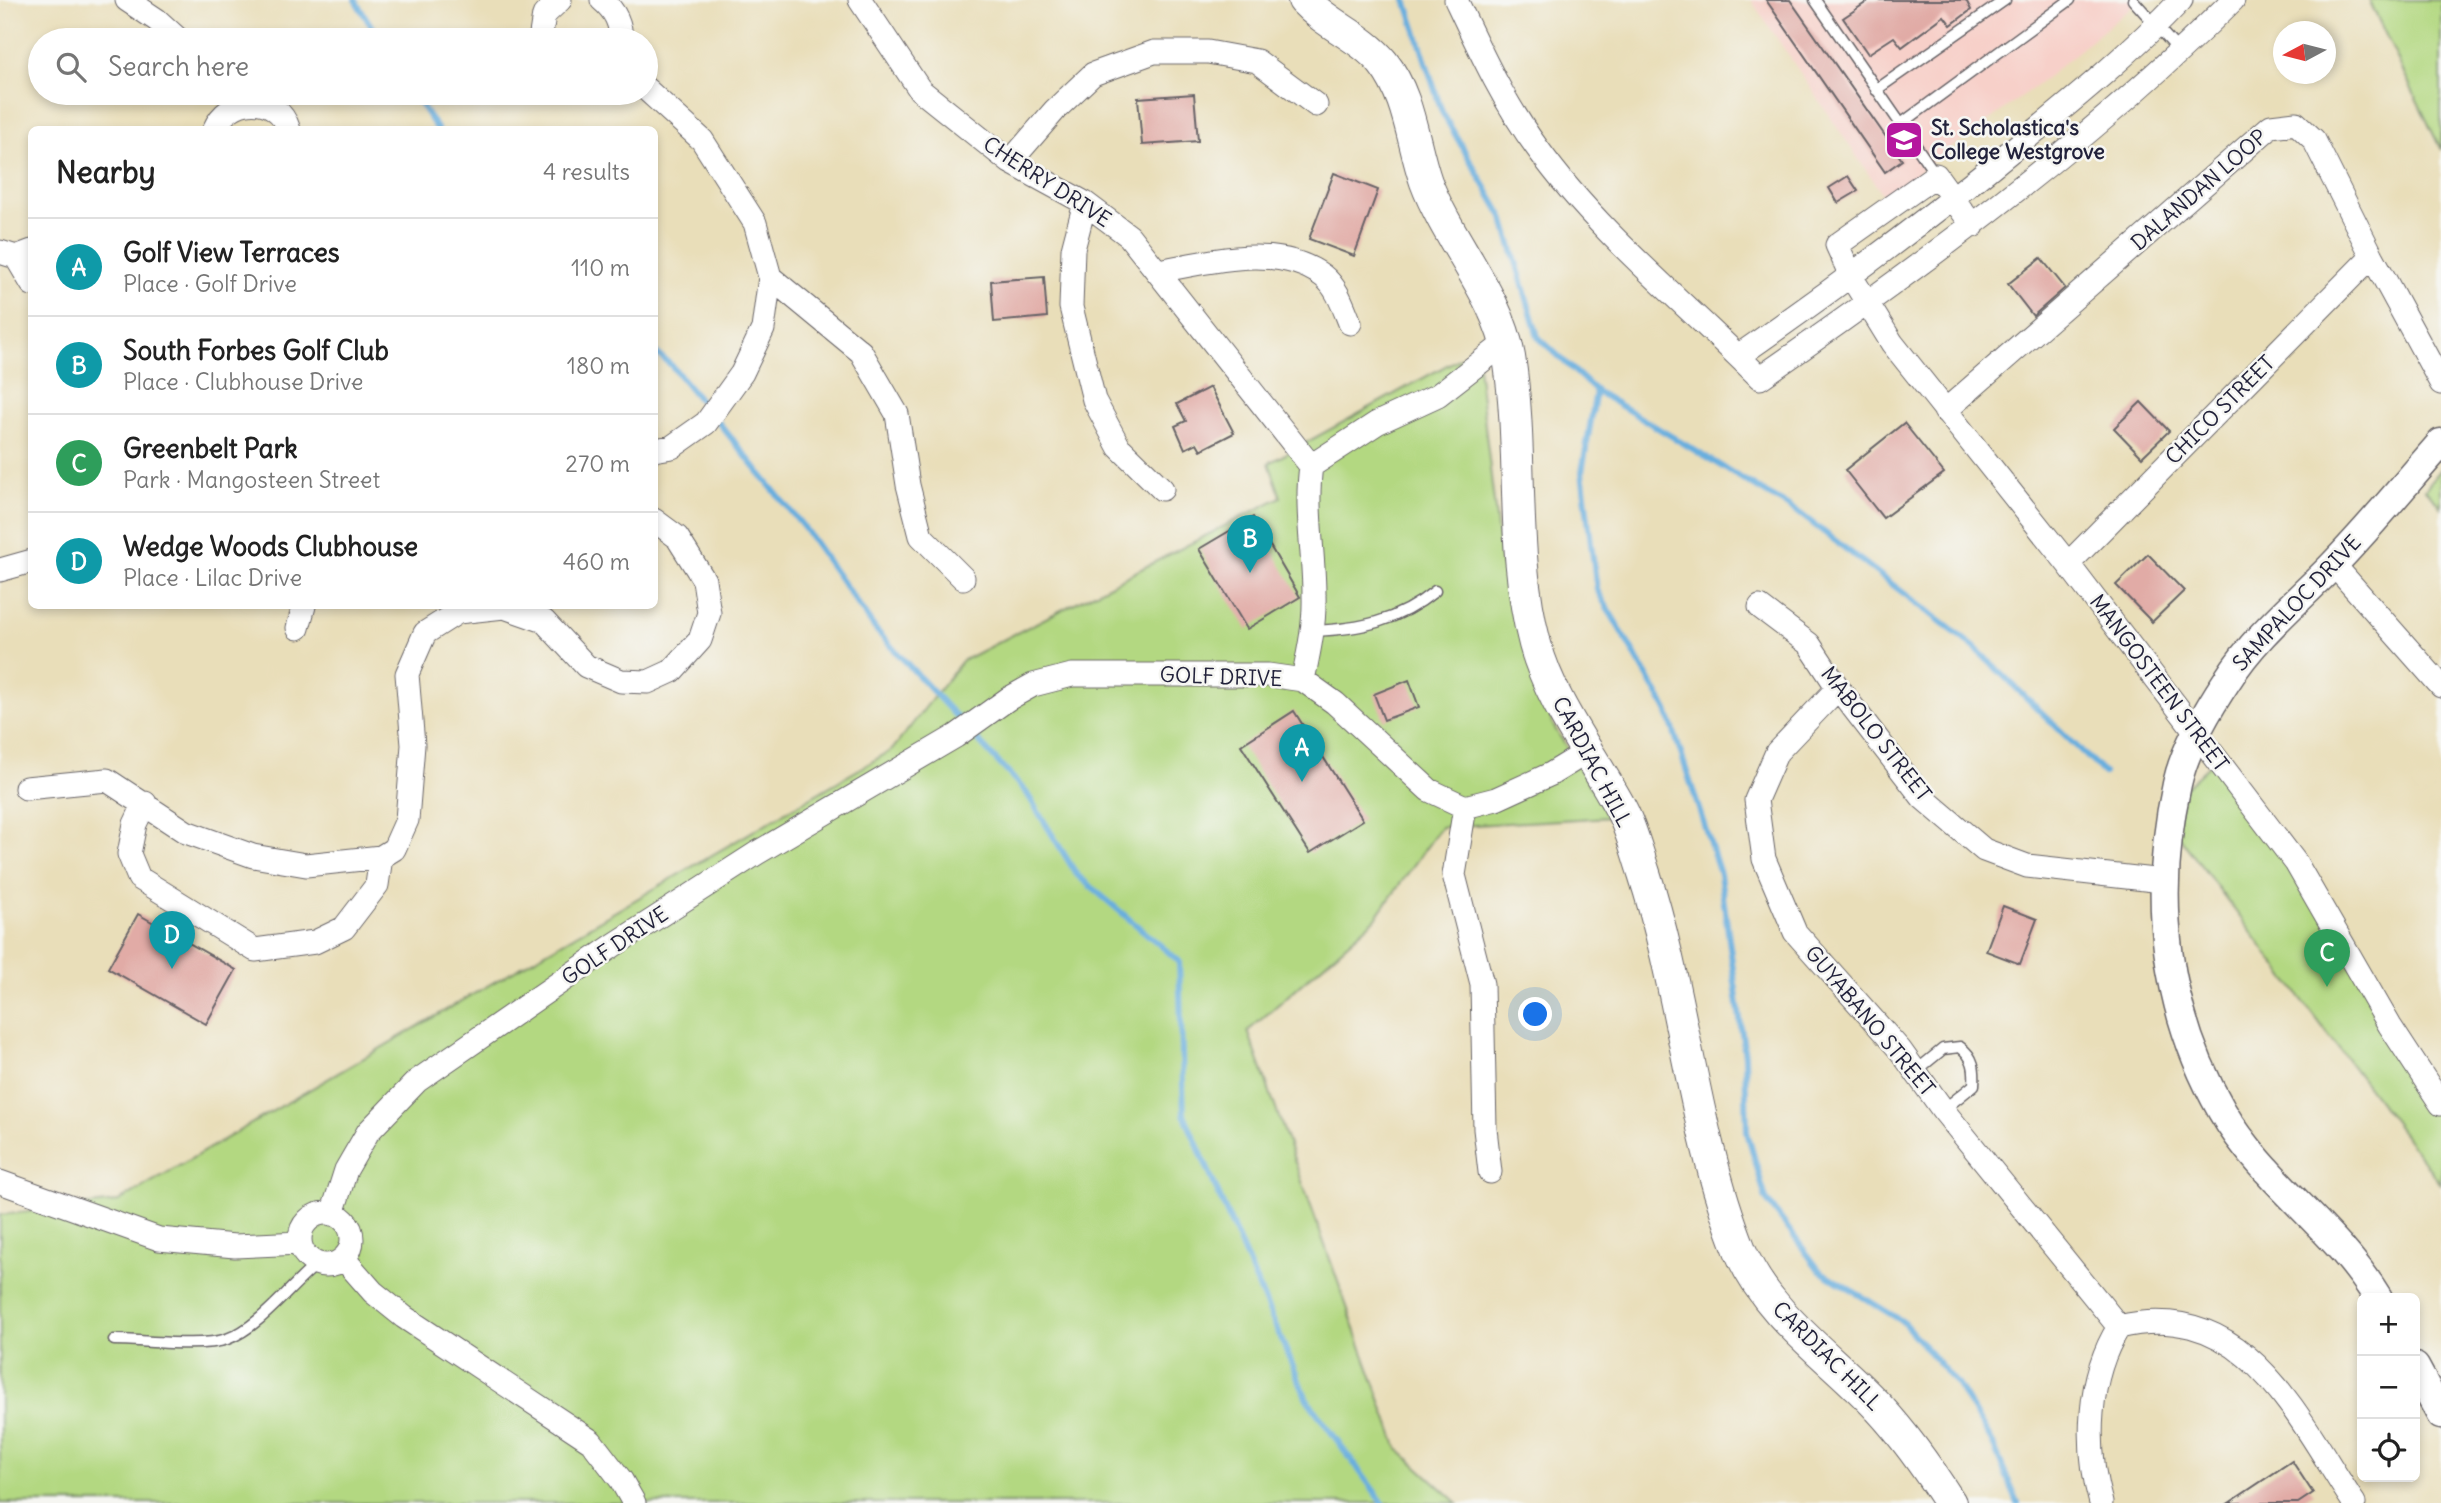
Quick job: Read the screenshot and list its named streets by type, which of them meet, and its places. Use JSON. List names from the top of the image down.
{
  "streets": {
    "main road": ["CARDIAC HILL"],
    "street": [
      "CHERRY DRIVE",
      "DALANDAN LOOP",
      "CHICO STREET",
      "SAMPALOC DRIVE",
      "GOLF DRIVE",
      "MANGOSTEEN STREET",
      "MABOLO STREET",
      "GUYABANO STREET"
    ]
  },
  "crossings": [
    ["DALANDAN LOOP", "CHICO STREET"],
    ["DALANDAN LOOP", "MANGOSTEEN STREET"],
    ["CHICO STREET", "MANGOSTEEN STREET"],
    ["SAMPALOC DRIVE", "MANGOSTEEN STREET"],
    ["SAMPALOC DRIVE", "MABOLO STREET"],
    ["MABOLO STREET", "GUYABANO STREET"]
  ],
  "places": {
    "school or university": ["St. Scholastica's College Westgrove"]
  },
  "north": "left",
  "page": {
    "search": "Search here",
    "heading": ["Nearby", "4 results"],
    "list": [
      {
        "mark": "A",
        "name": "Golf View Terraces",
        "note": "Place · Golf Drive",
        "value": "110 m"
      },
      {
        "mark": "B",
        "name": "South Forbes Golf Club",
        "note": "Place · Clubhouse Drive",
        "value": "180 m"
      },
      {
        "mark": "C",
        "name": "Greenbelt Park",
        "note": "Park · Mangosteen Street",
        "value": "270 m"
      },
      {
        "mark": "D",
        "name": "Wedge Woods Clubhouse",
        "note": "Place · Lilac Drive",
        "value": "460 m"
      }
    ],
    "pins": [
      "B",
      "A",
      "D",
      "C"
    ],
    "map_buttons": ["+", "−"]
  }
}
